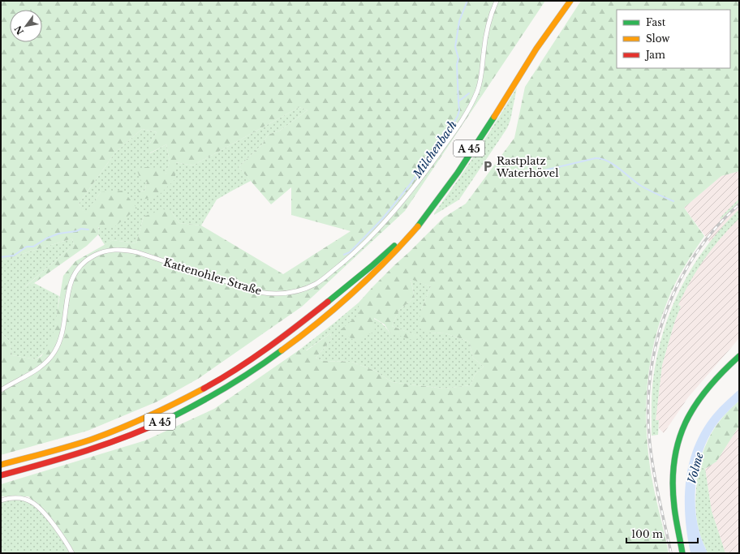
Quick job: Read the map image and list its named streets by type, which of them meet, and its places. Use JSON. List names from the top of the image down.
{
  "streets": {
    "main road": ["A 45"],
    "street": ["Kattenohler Straße"]
  },
  "water": ["Milchenbach", "Volme"],
  "places": {
    "parking": ["Rastplatz Waterhövel"]
  },
  "legend": ["Fast", "Slow", "Jam"],
  "scale_bar": "100 m",
  "north": "bottom left"
}
